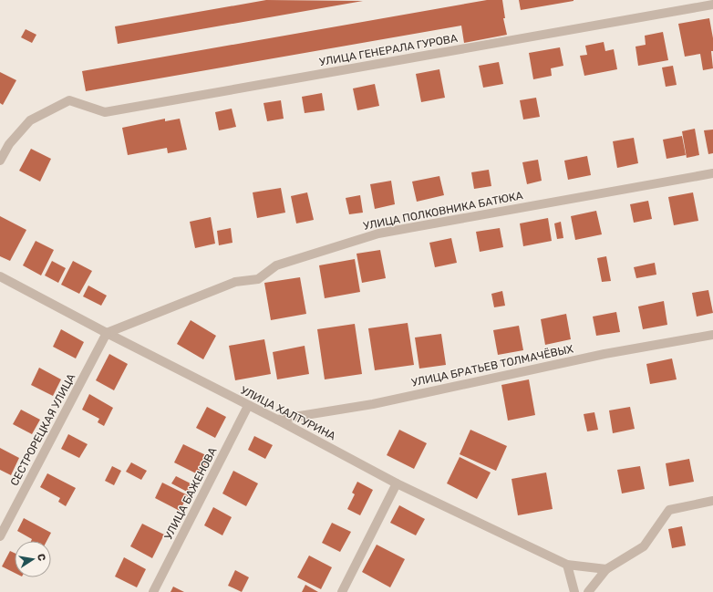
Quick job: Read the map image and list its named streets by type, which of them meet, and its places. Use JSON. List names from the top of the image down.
{
  "streets": {
    "street": [
      "УЛИЦА ГЕНЕРАЛА ГУРОВА",
      "УЛИЦА ПОЛКОВНИКА БАТЮКА",
      "УЛИЦА БРАТЬЕВ ТОЛМАЧЁВЫХ",
      "УЛИЦА ХАЛТУРИНА",
      "СЕСТРОРЕЦКАЯ УЛИЦА",
      "УЛИЦА БАЖЕНОВА"
    ]
  },
  "crossings": [
    ["УЛИЦА ПОЛКОВНИКА БАТЮКА", "УЛИЦА ХАЛТУРИНА"],
    ["УЛИЦА ПОЛКОВНИКА БАТЮКА", "СЕСТРОРЕЦКАЯ УЛИЦА"],
    ["УЛИЦА БРАТЬЕВ ТОЛМАЧЁВЫХ", "УЛИЦА ХАЛТУРИНА"],
    ["УЛИЦА ХАЛТУРИНА", "СЕСТРОРЕЦКАЯ УЛИЦА"],
    ["УЛИЦА ХАЛТУРИНА", "УЛИЦА БАЖЕНОВА"]
  ],
  "north": "right"
}
